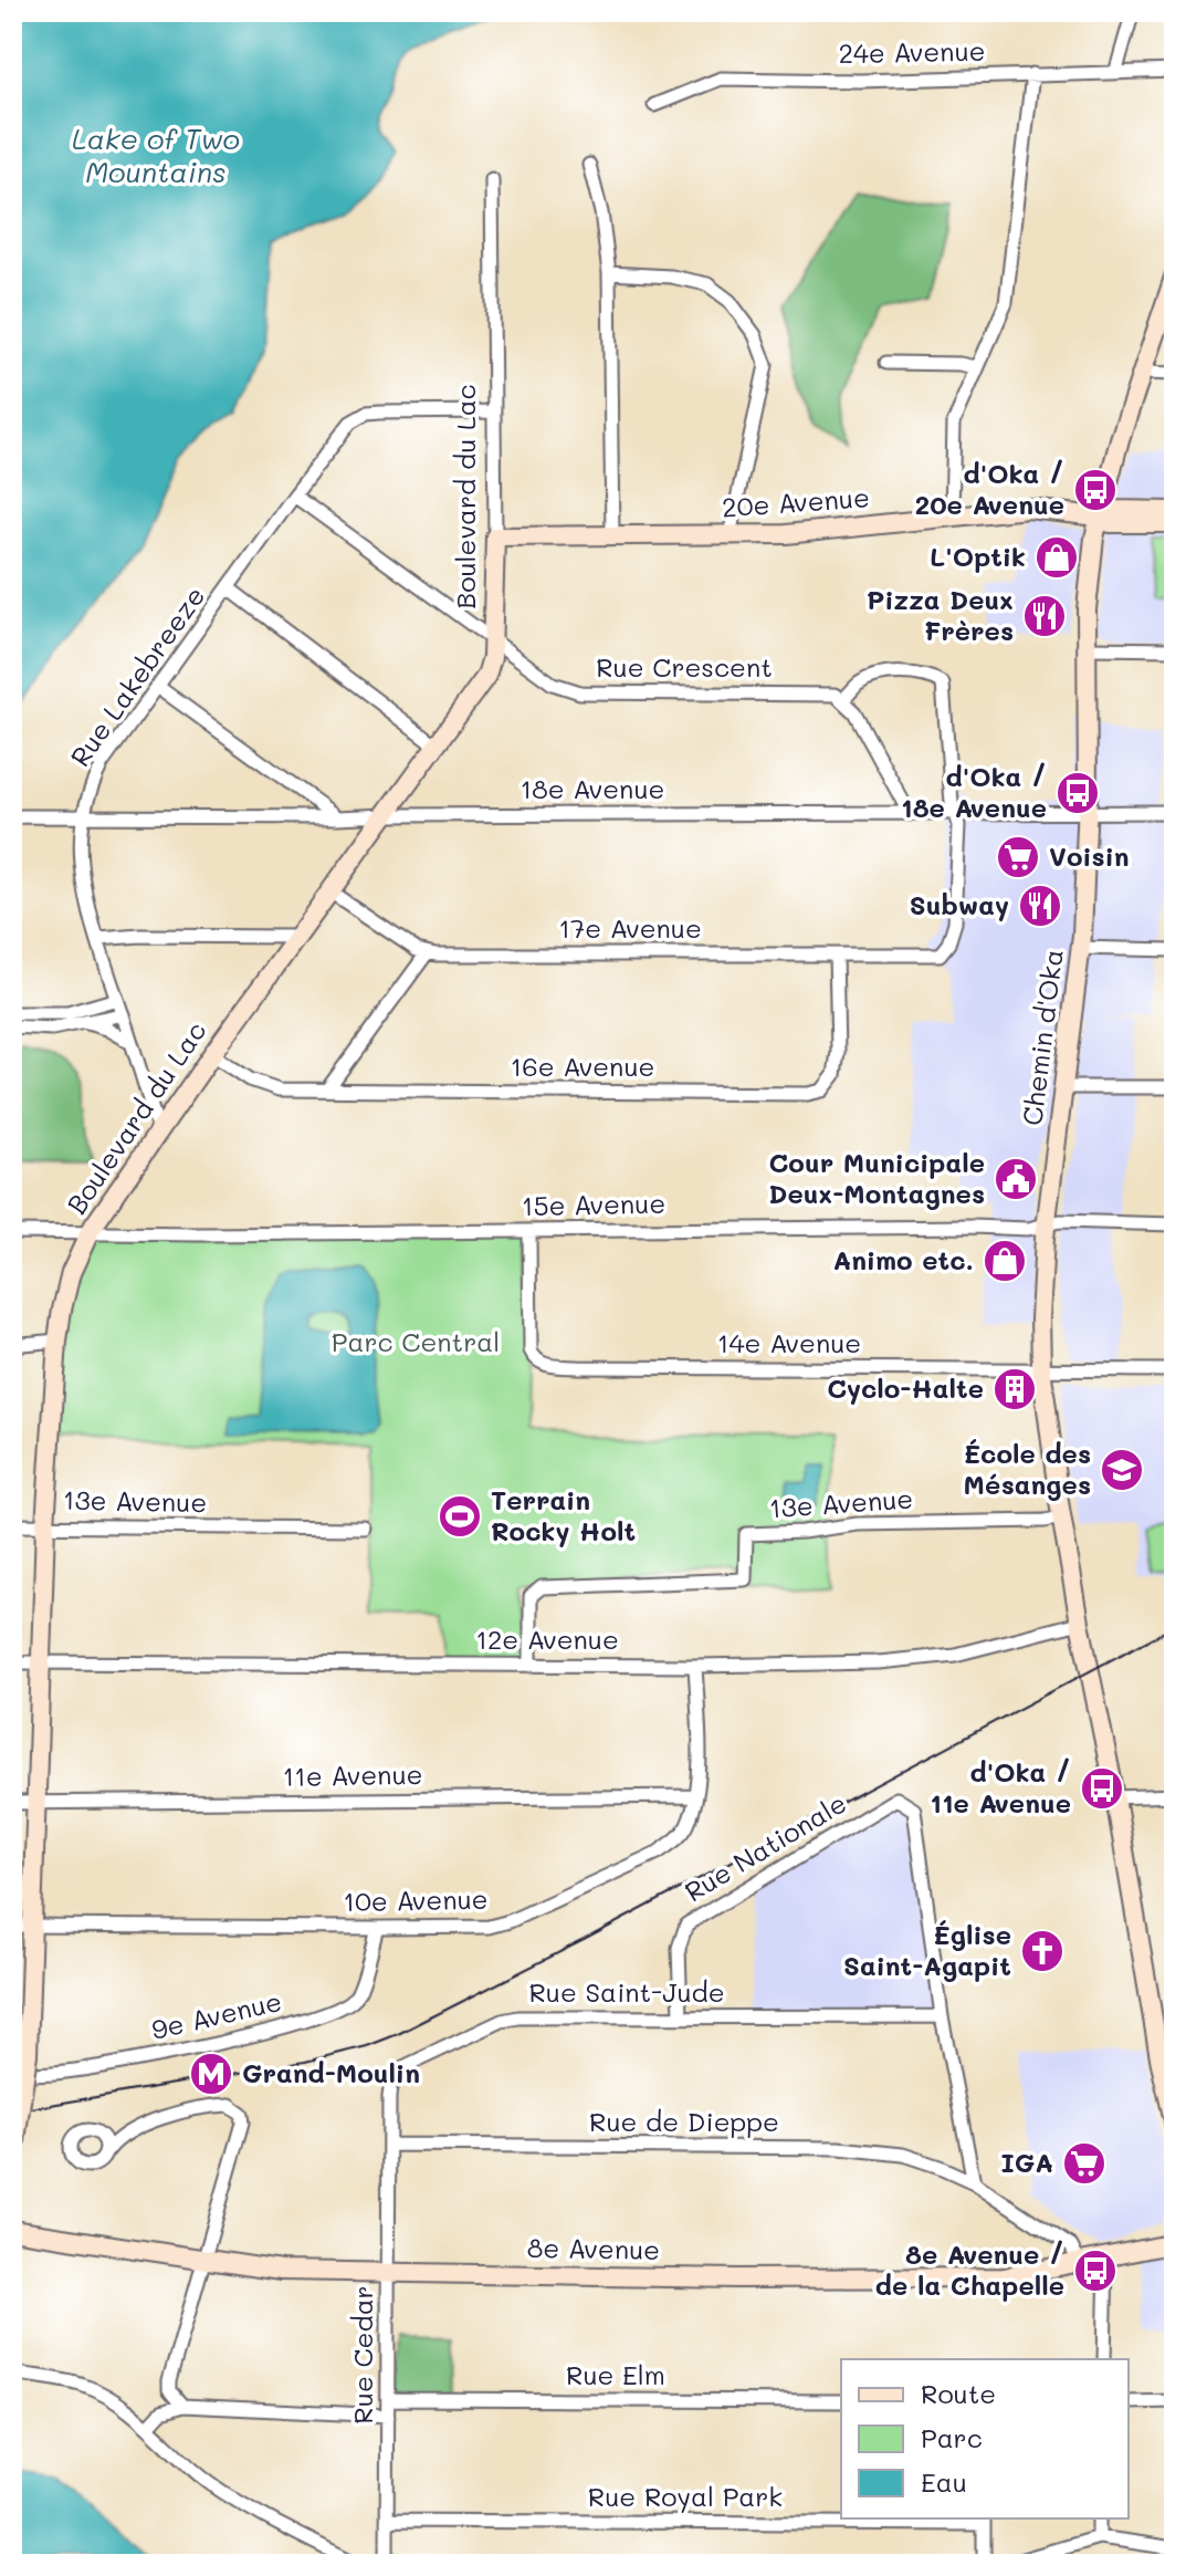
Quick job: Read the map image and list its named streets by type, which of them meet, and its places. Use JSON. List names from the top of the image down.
{
  "streets": {
    "street": [
      "24e Avenue",
      "Boulevard du Lac",
      "20e Avenue",
      "Rue Crescent",
      "Rue Lakebreeze",
      "18e Avenue",
      "17e Avenue",
      "Chemin d'Oka",
      "16e Avenue",
      "15e Avenue",
      "14e Avenue",
      "13e Avenue",
      "12e Avenue",
      "11e Avenue",
      "Rue Nationale",
      "10e Avenue",
      "Rue Saint-Jude",
      "9e Avenue",
      "Rue de Dieppe",
      "8e Avenue",
      "Rue Cedar",
      "Rue Elm",
      "Rue Royal Park"
    ]
  },
  "crossings": [
    ["Boulevard du Lac", "20e Avenue"],
    ["Boulevard du Lac", "Rue Crescent"],
    ["Boulevard du Lac", "Rue Lakebreeze"],
    ["Boulevard du Lac", "18e Avenue"],
    ["Boulevard du Lac", "16e Avenue"],
    ["Boulevard du Lac", "15e Avenue"],
    ["Boulevard du Lac", "13e Avenue"],
    ["Boulevard du Lac", "12e Avenue"],
    ["Boulevard du Lac", "11e Avenue"],
    ["Boulevard du Lac", "10e Avenue"],
    ["20e Avenue", "Chemin d'Oka"],
    ["Rue Crescent", "Rue Lakebreeze"],
    ["Rue Lakebreeze", "18e Avenue"],
    ["18e Avenue", "17e Avenue"],
    ["18e Avenue", "Chemin d'Oka"],
    ["17e Avenue", "16e Avenue"],
    ["Chemin d'Oka", "15e Avenue"],
    ["Chemin d'Oka", "14e Avenue"],
    ["Chemin d'Oka", "13e Avenue"],
    ["Chemin d'Oka", "12e Avenue"],
    ["15e Avenue", "14e Avenue"],
    ["13e Avenue", "12e Avenue"],
    ["12e Avenue", "10e Avenue"],
    ["11e Avenue", "10e Avenue"],
    ["Rue Nationale", "Rue Saint-Jude"],
    ["10e Avenue", "9e Avenue"],
    ["Rue Saint-Jude", "Rue de Dieppe"],
    ["Rue Saint-Jude", "Rue Cedar"],
    ["Rue de Dieppe", "8e Avenue"],
    ["Rue de Dieppe", "Rue Cedar"],
    ["8e Avenue", "Rue Cedar"],
    ["Rue Cedar", "Rue Elm"],
    ["Rue Cedar", "Rue Royal Park"]
  ],
  "water": ["Lake of Two Mountains"],
  "parks": ["Parc Central"],
  "places": {
    "bus stop": [
      "d'Oka / 20e Avenue",
      "d'Oka / 18e Avenue",
      "d'Oka / 11e Avenue",
      "8e Avenue / de la Chapelle"
    ],
    "shop": ["L'Optik", "Animo etc."],
    "restaurant": ["Pizza Deux Frères", "Subway"],
    "supermarket": ["Voisin", "IGA"],
    "public building": ["Cour Municipale Deux-Montagnes"],
    "building": ["Cyclo-Halte"],
    "school or university": ["École des Mésanges"],
    "sports": ["Terrain Rocky Holt"],
    "church": ["Église Saint-Agapit"],
    "metro station": ["Grand-Moulin"]
  },
  "legend": ["Route", "Parc", "Eau"]
}
